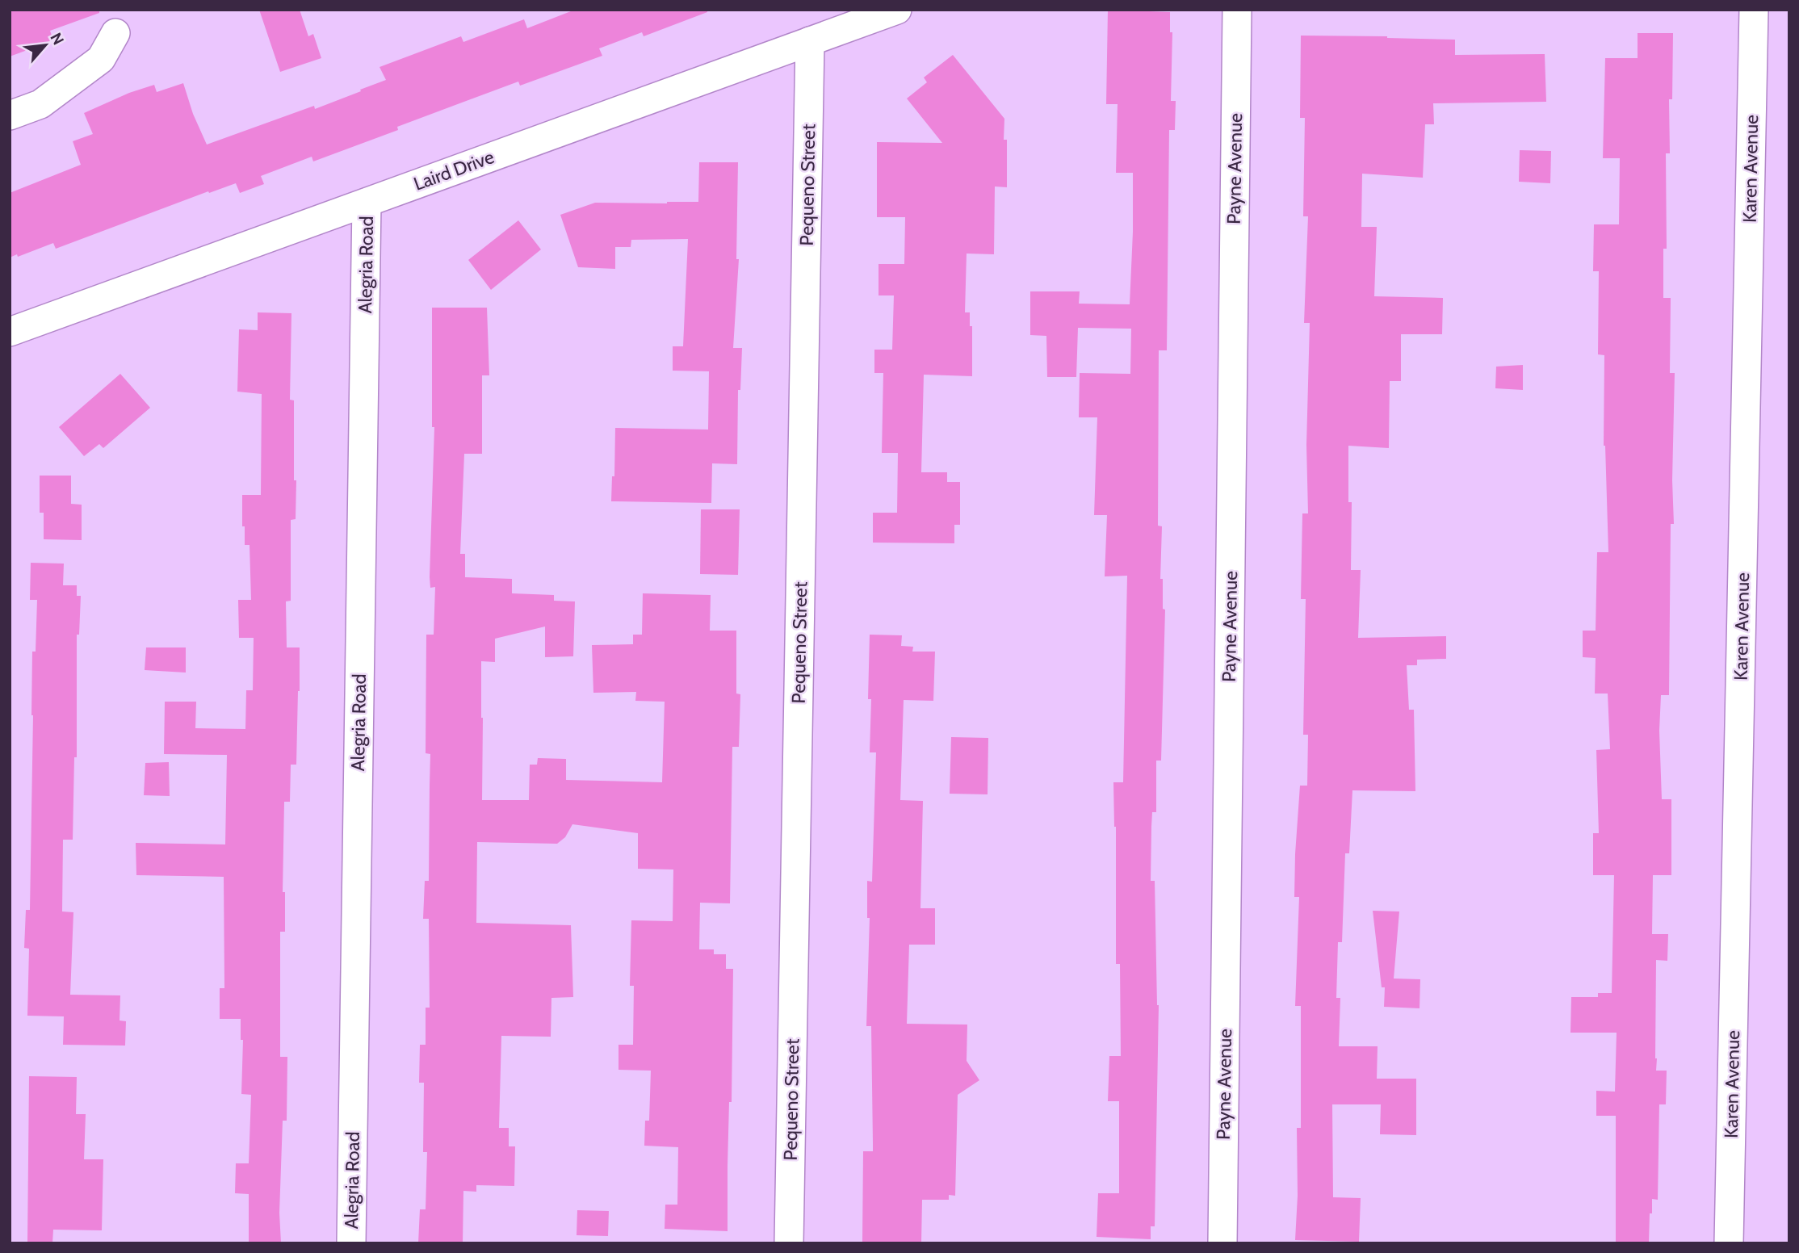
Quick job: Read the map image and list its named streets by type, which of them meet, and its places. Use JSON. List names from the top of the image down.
{
  "streets": {
    "street": [
      "Payne Avenue",
      "Karen Avenue",
      "Laird Drive",
      "Pequeno Street",
      "Alegria Road"
    ]
  },
  "crossings": [
    ["Laird Drive", "Pequeno Street"],
    ["Laird Drive", "Alegria Road"]
  ],
  "north": "top right"
}
